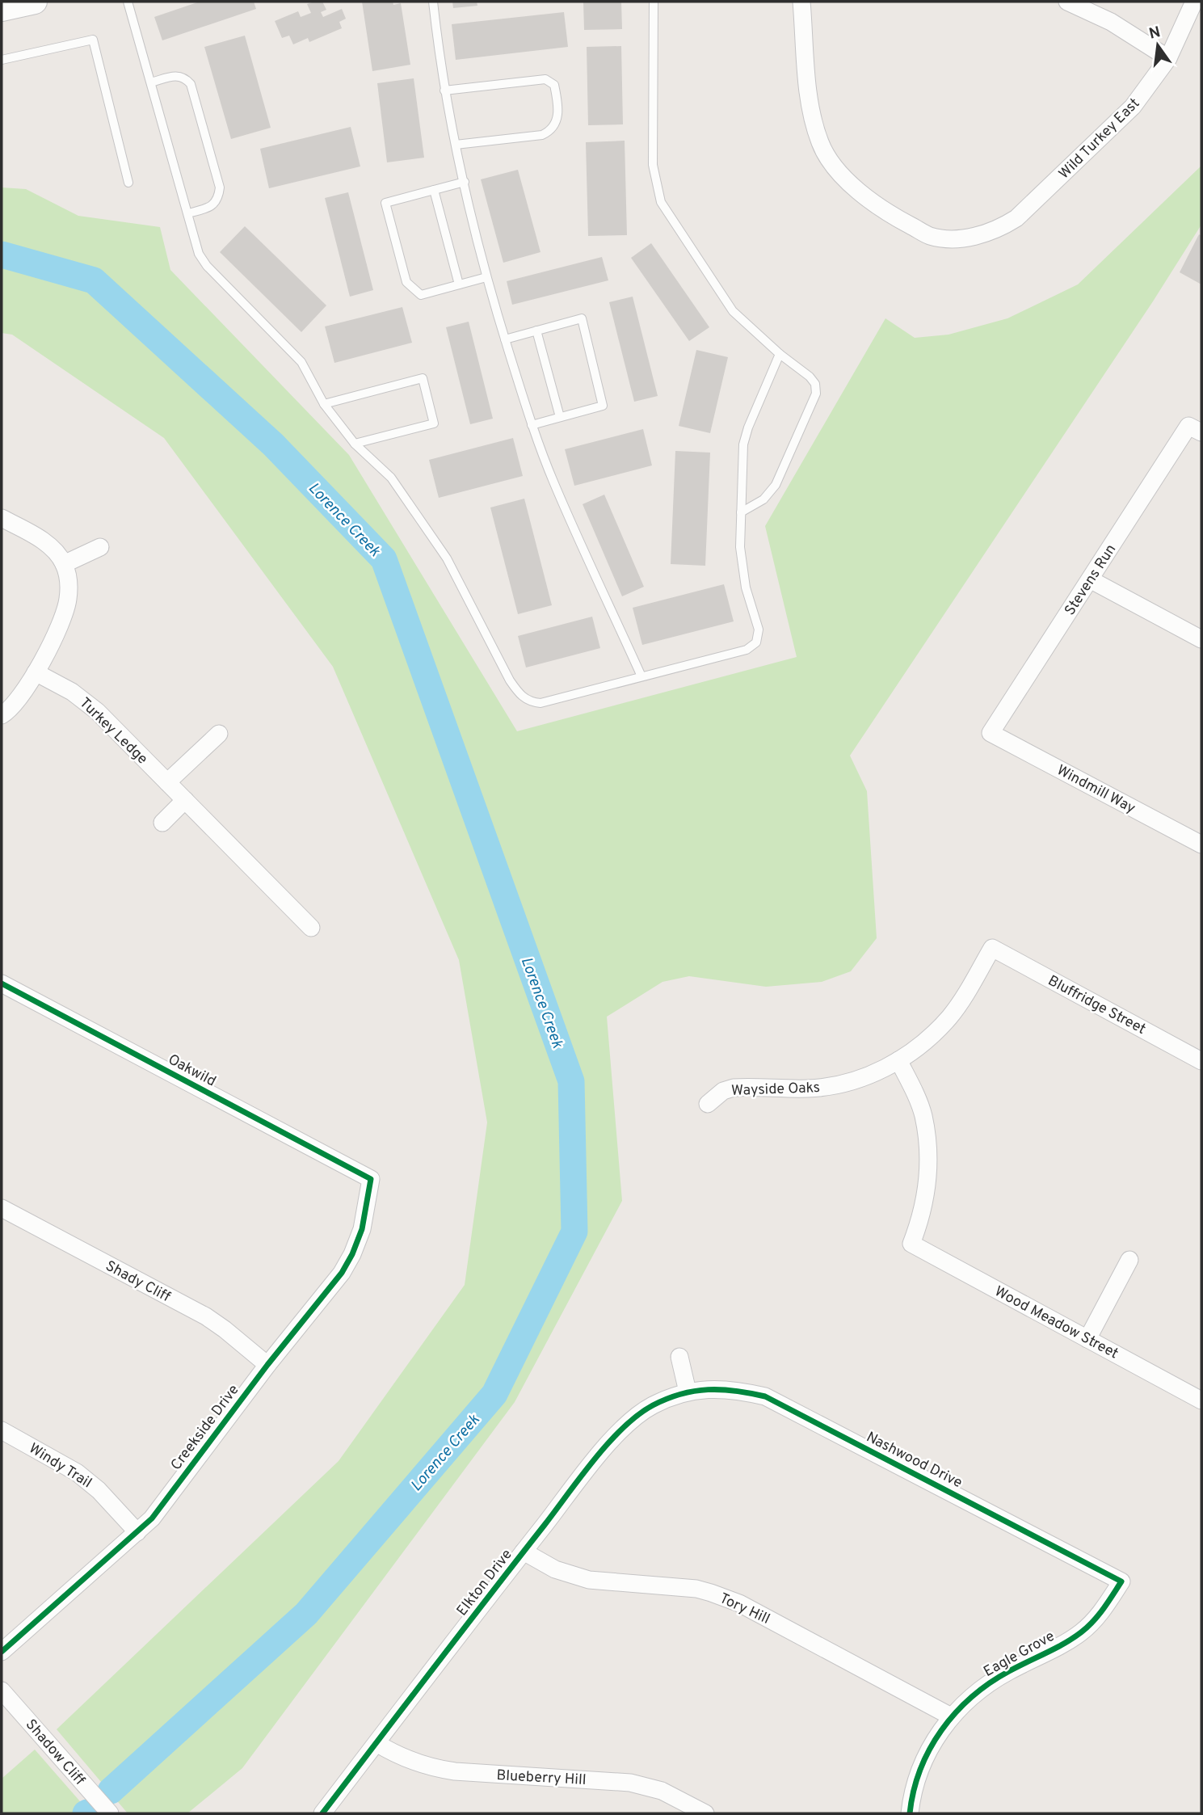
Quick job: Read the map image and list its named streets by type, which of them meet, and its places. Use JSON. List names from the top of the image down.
{
  "streets": {
    "street": [
      "Wild Turkey East",
      "Stevens Run",
      "Turkey Ledge",
      "Windmill Way",
      "Bluffridge Street",
      "Oakwild",
      "Wayside Oaks",
      "Shady Cliff",
      "Wood Meadow Street",
      "Creekside Drive",
      "Nashwood Drive",
      "Windy Trail",
      "Elkton Drive",
      "Tory Hill",
      "Eagle Grove",
      "Shadow Cliff",
      "Blueberry Hill"
    ]
  },
  "crossings": [
    ["Stevens Run", "Windmill Way"],
    ["Bluffridge Street", "Wayside Oaks"],
    ["Oakwild", "Creekside Drive"],
    ["Wayside Oaks", "Wood Meadow Street"],
    ["Shady Cliff", "Creekside Drive"],
    ["Creekside Drive", "Windy Trail"],
    ["Nashwood Drive", "Elkton Drive"],
    ["Nashwood Drive", "Eagle Grove"],
    ["Elkton Drive", "Tory Hill"],
    ["Elkton Drive", "Blueberry Hill"],
    ["Tory Hill", "Eagle Grove"]
  ],
  "water": ["Lorence Creek"],
  "north": "top"
}
